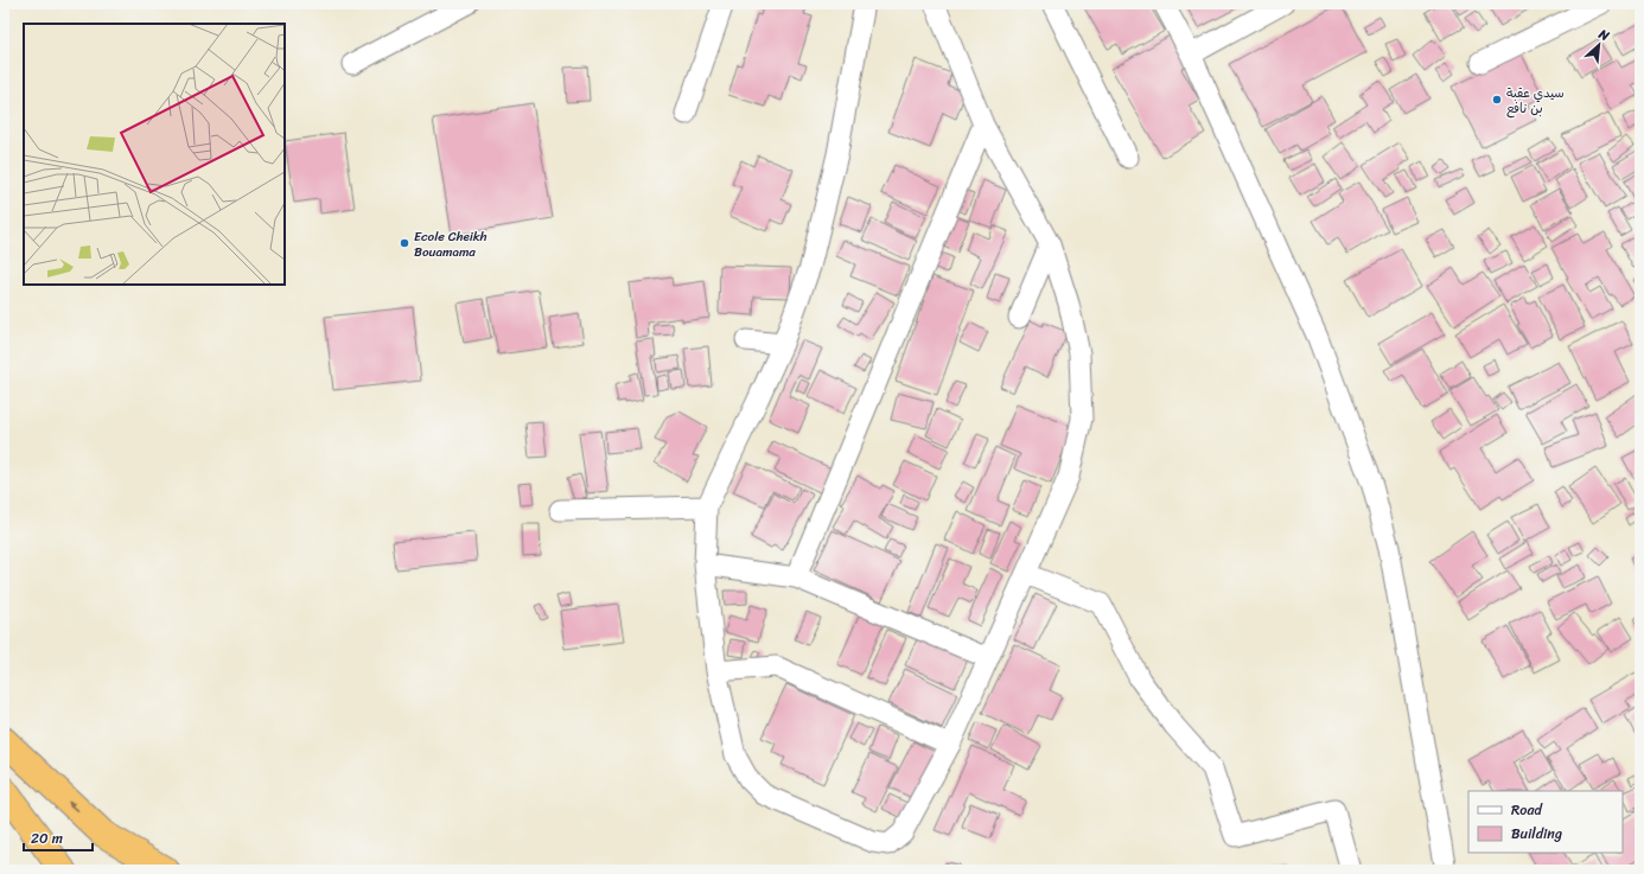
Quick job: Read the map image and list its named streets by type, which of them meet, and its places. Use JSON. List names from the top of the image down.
{
  "places": ["سيدي عقبة بن نافع", "Ecole Cheikh Bouamama"],
  "legend": ["Road", "Building"],
  "scale_bar": "20 m",
  "north": "top right"
}
